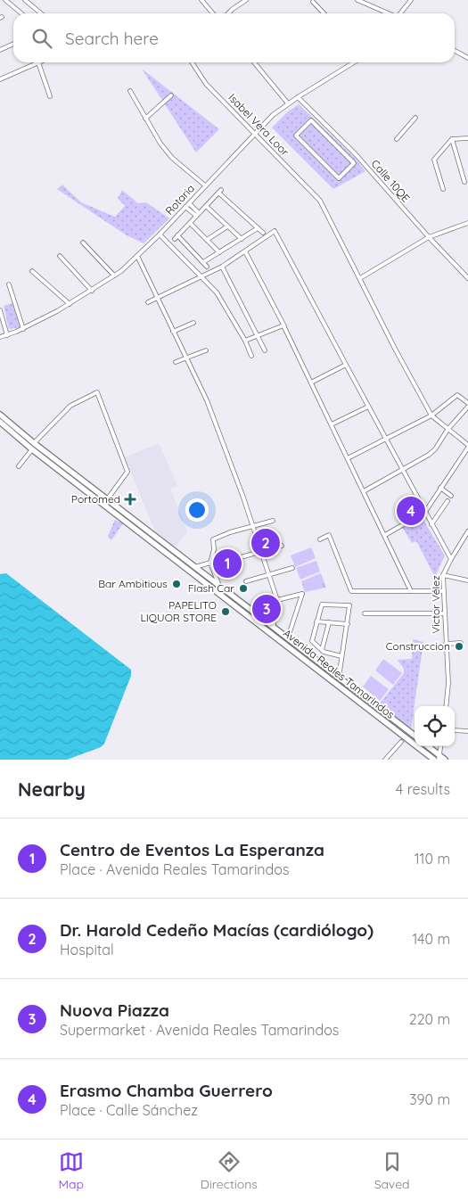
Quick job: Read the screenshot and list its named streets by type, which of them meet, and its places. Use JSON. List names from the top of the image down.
{
  "streets": {
    "main road": ["Avenida Reales Tamarindos"],
    "street": [
      "Isabel Vera Loor",
      "Calle 10QE",
      "Rotaria",
      "Victor Vélez"
    ]
  },
  "crossings": [
    ["Isabel Vera Loor", "Rotaria"],
    ["Calle 10QE", "Rotaria"]
  ],
  "places": {
    "health": ["Portomed"],
    "other": [
      "Bar Ambitious",
      "Flash Car",
      "PAPELITO LIQUOR STORE",
      "Construccion"
    ]
  },
  "page": {
    "search": "Search here",
    "pins": [
      "4",
      "2",
      "1",
      "3"
    ],
    "heading": ["Nearby", "4 results"],
    "list": [
      {
        "mark": "1",
        "name": "Centro de Eventos La Esperanza",
        "note": "Place · Avenida Reales Tamarindos",
        "value": "110 m"
      },
      {
        "mark": "2",
        "name": "Dr. Harold Cedeño Macías (cardiólogo)",
        "note": "Hospital",
        "value": "140 m"
      },
      {
        "mark": "3",
        "name": "Nuova Piazza",
        "note": "Supermarket · Avenida Reales Tamarindos",
        "value": "220 m"
      },
      {
        "mark": "4",
        "name": "Erasmo Chamba Guerrero",
        "note": "Place · Calle Sánchez",
        "value": "390 m"
      }
    ],
    "nav": ["Map", "Directions", "Saved"]
  }
}
